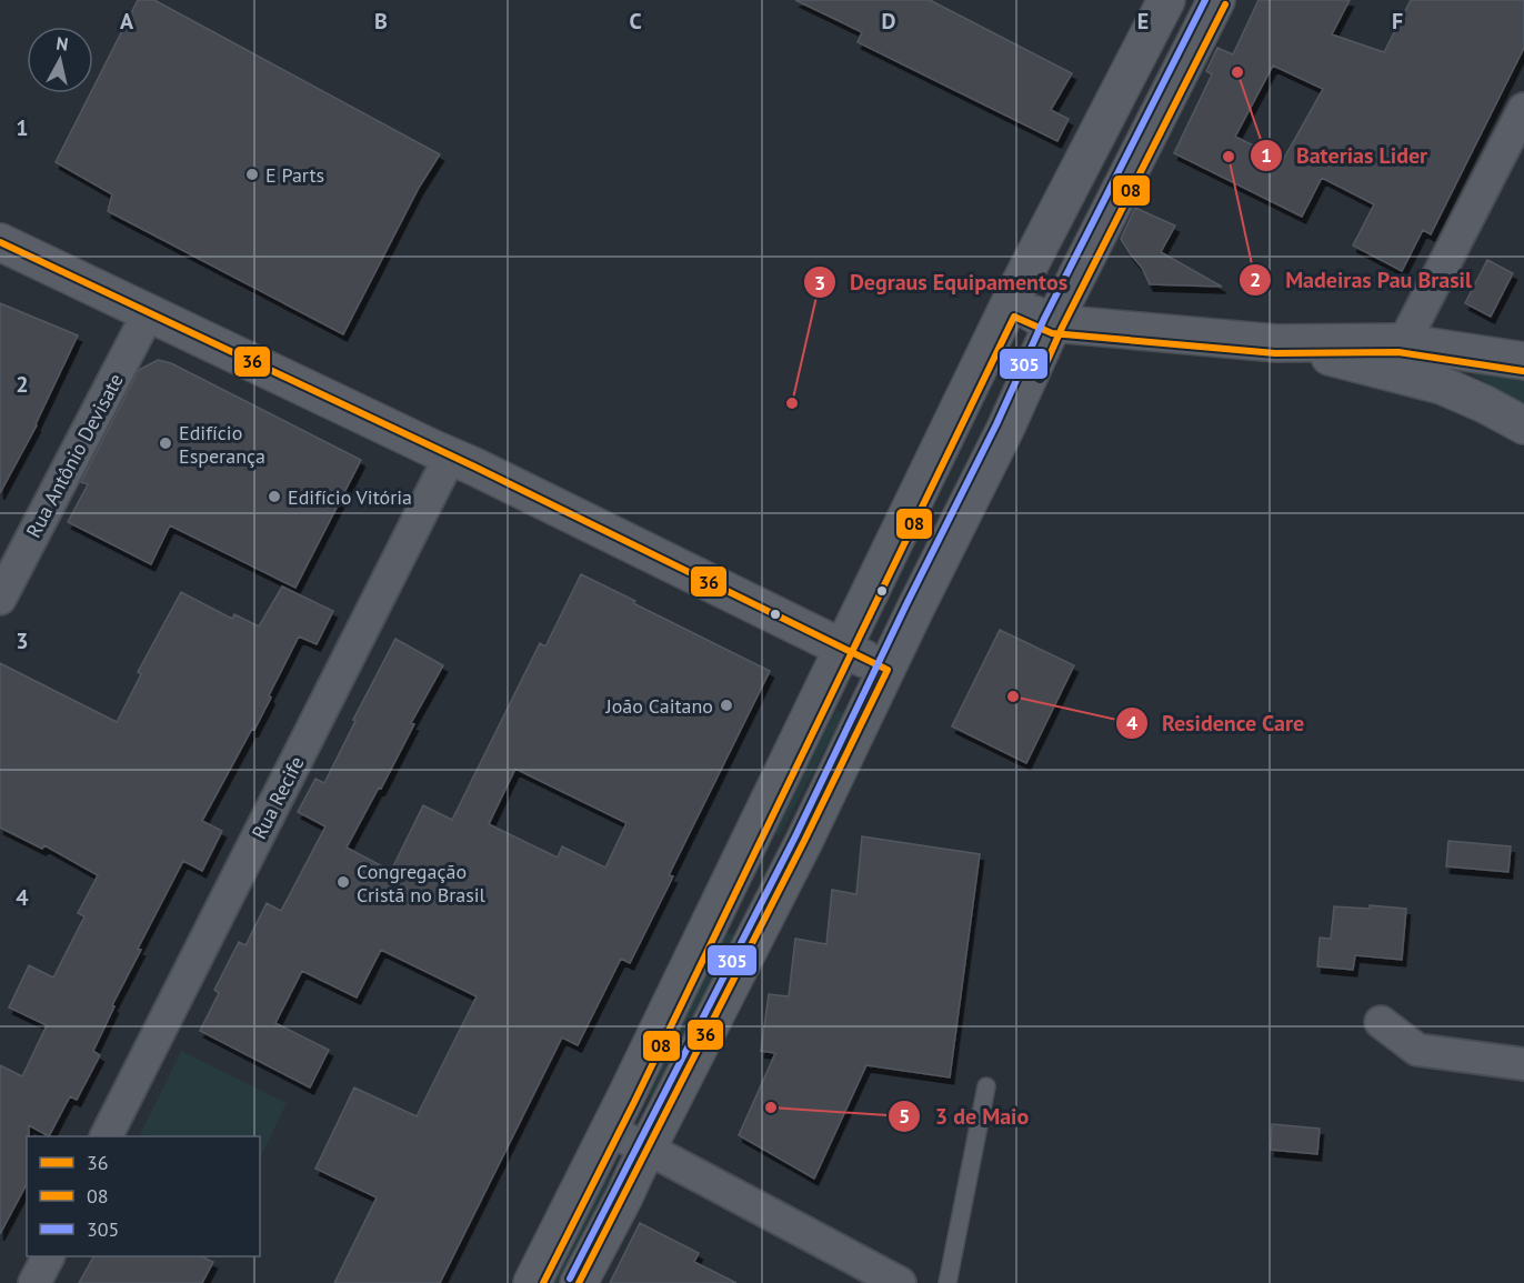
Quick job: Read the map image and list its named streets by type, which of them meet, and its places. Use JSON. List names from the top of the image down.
{
  "streets": {
    "street": ["Rua Antônio Devisate", "Rua Recife"]
  },
  "places": [
    "Baterias Lider",
    "Madeiras Pau Brasil",
    "E Parts",
    "Degraus Equipamentos",
    "Edifício Esperança",
    "Edifício Vitória",
    "Residence Care",
    "João Caitano",
    "Congregação Cristã no Brasil",
    "3 de Maio"
  ],
  "lines": ["transit line 305", "transit line 08", "transit line 36"],
  "legend": ["36", "08", "305"],
  "north": "top",
  "grid": {
    "columns": [
      "A",
      "B",
      "C",
      "D",
      "E",
      "F"
    ],
    "rows": [
      "1",
      "2",
      "3",
      "4"
    ]
  }
}
